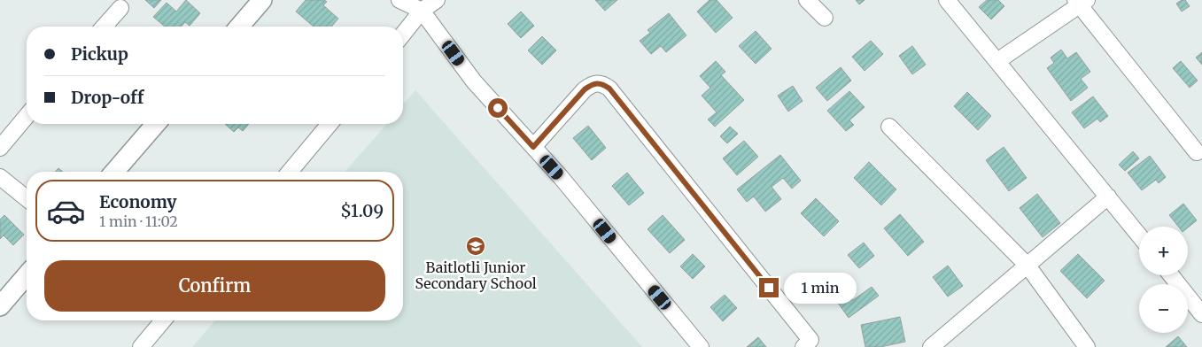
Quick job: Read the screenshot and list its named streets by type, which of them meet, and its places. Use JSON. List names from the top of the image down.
{
  "places": {
    "school or university": ["Baitlotli Junior Secondary School"]
  },
  "page": {
    "banner": ["Pickup", "Drop-off"],
    "list": [
      {
        "name": "Economy",
        "note": "1 min · 11:02",
        "value": "$1.09"
      }
    ],
    "map_buttons": ["+", "−"],
    "buttons": "Confirm",
    "bubble": "1 min"
  }
}
